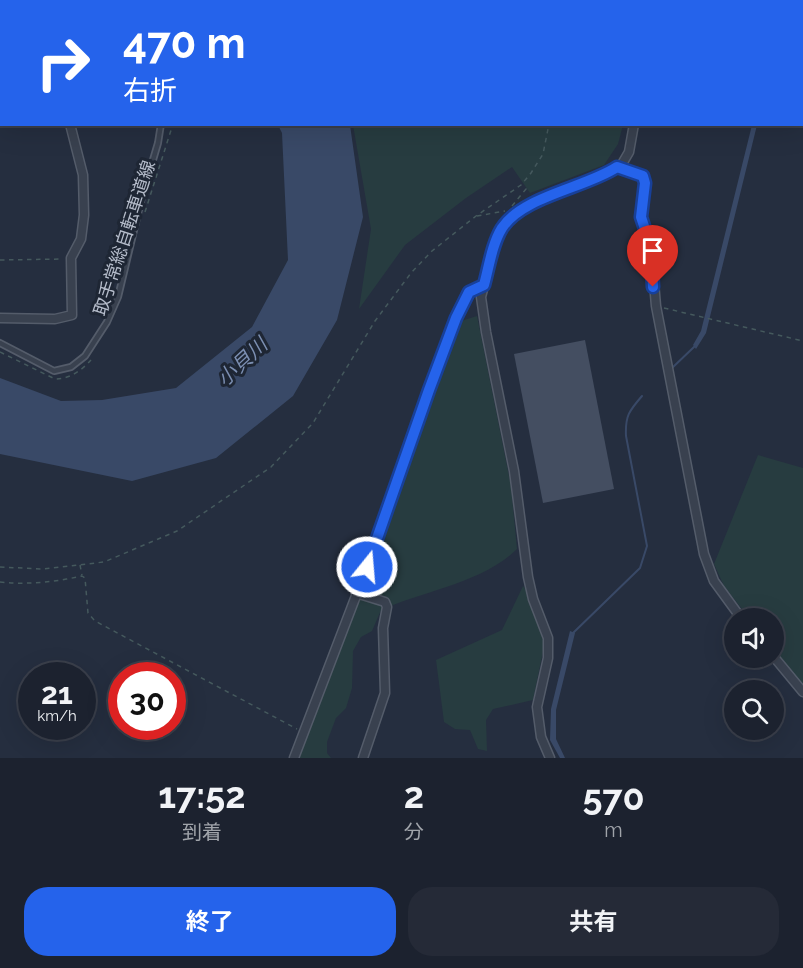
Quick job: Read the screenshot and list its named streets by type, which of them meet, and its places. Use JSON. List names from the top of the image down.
{
  "streets": {
    "path": ["取手常総自転車道線"]
  },
  "water": ["小貝川"],
  "page": {
    "turn": ["470 m", "右折"],
    "speed": "21 km/h",
    "limit": "30",
    "eta": [
      "17:52",
      "到着",
      "2",
      "分",
      "570",
      "m"
    ],
    "buttons": ["終了", "共有"]
  }
}
